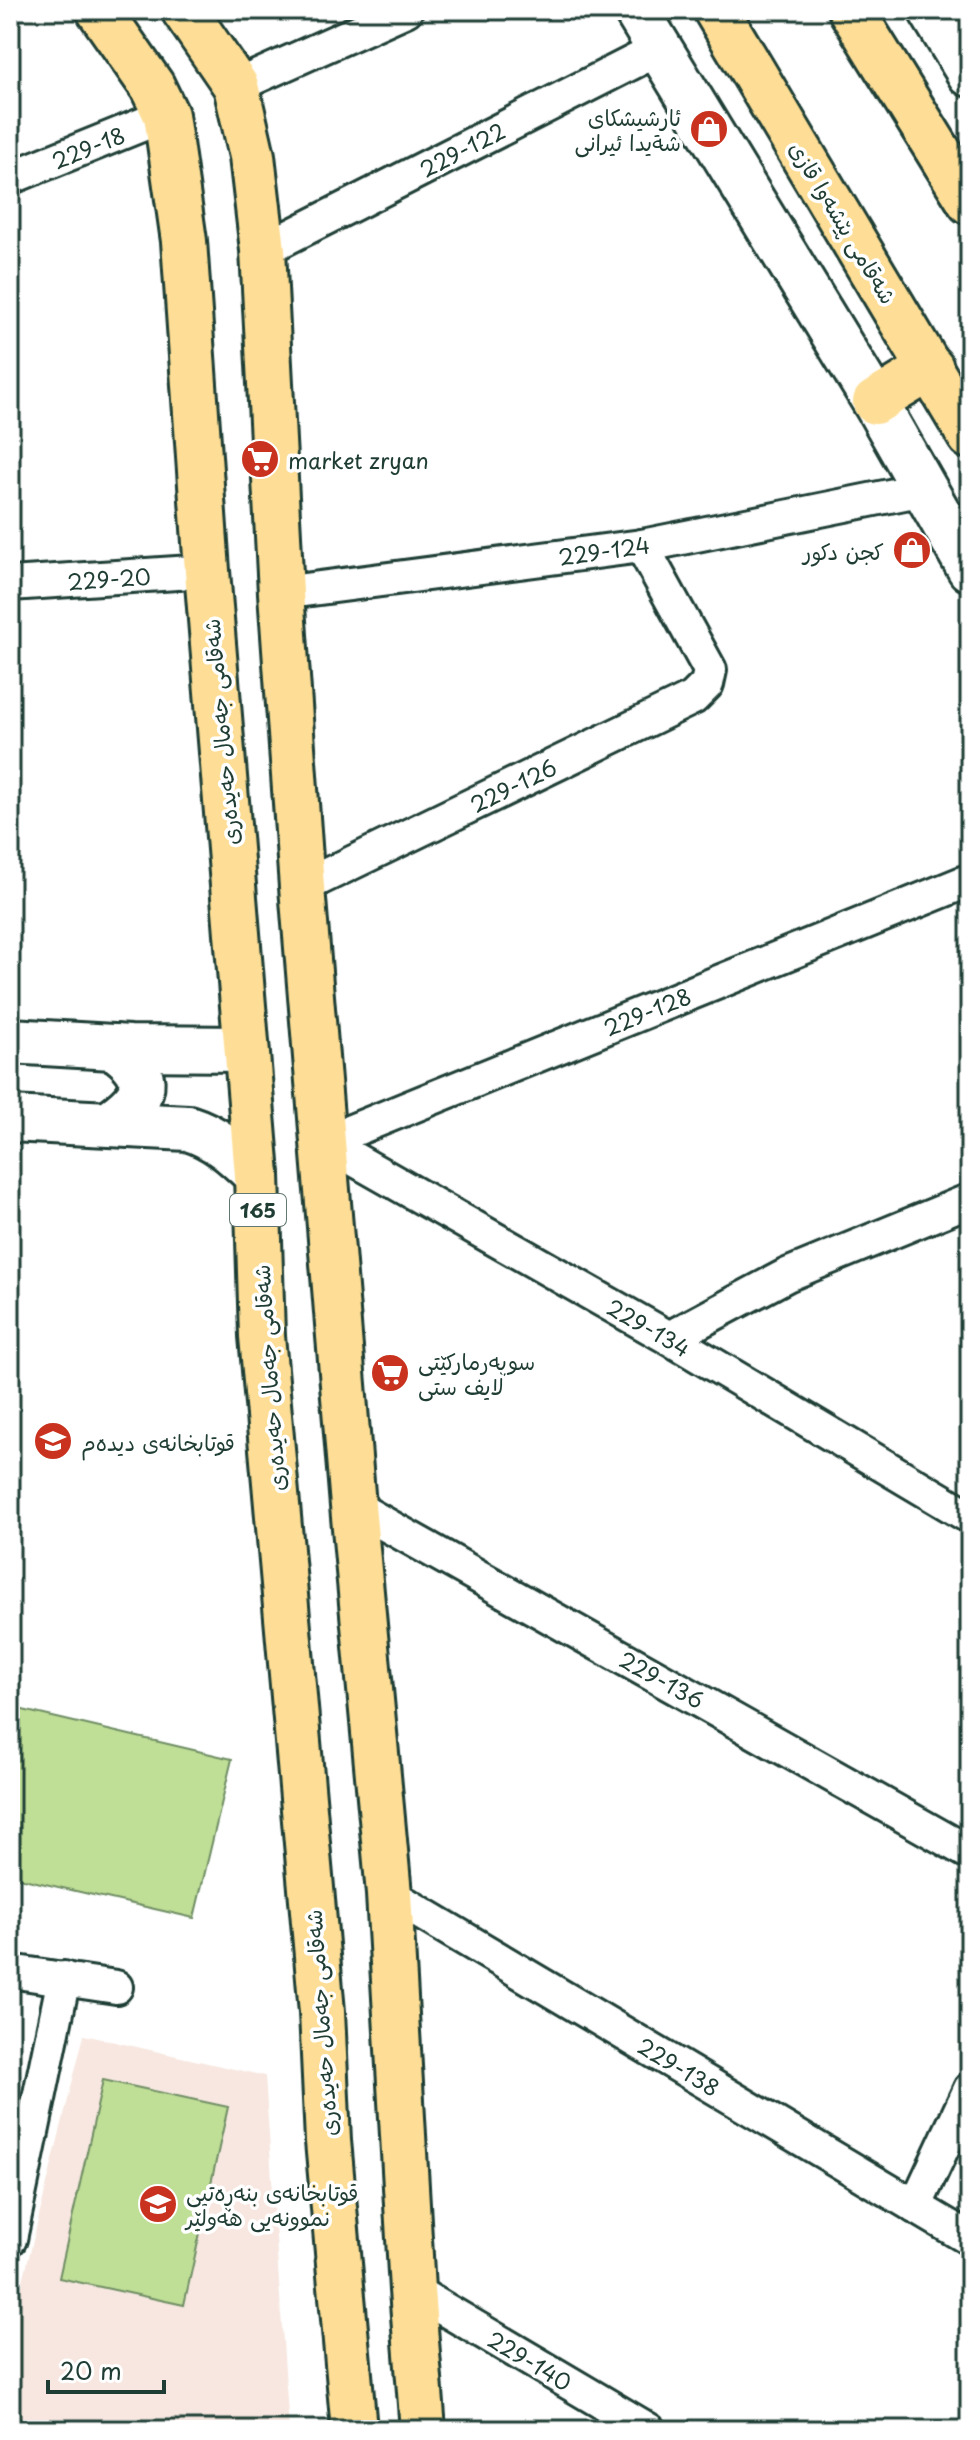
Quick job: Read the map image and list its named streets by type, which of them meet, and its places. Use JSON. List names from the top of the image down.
{
  "streets": {
    "main road": ["شەقامی پێشەوا قازی", "شەقامی جەمال حەیدەری", "165"],
    "street": [
      "229-18",
      "229-122",
      "229-124",
      "229-20",
      "229-126",
      "229-128",
      "229-134",
      "229-136",
      "229-138",
      "229-140"
    ]
  },
  "crossings": [
    ["229-18", "شەقامی جەمال حەیدەری"],
    ["229-124", "229-126"],
    ["229-20", "شەقامی جەمال حەیدەری"],
    ["229-128", "229-134"]
  ],
  "places": {
    "shop": ["ئارشيشكاى شةيدا ئيرانى", "كجن دكور"],
    "supermarket": ["market zryan", "سوپەرمارکێتی لایف ستی"],
    "school or university": ["قوتابخانەی دیدەم", "قوتابخانەی بنەڕەتیی نموونەیی هەولێر"]
  },
  "scale_bar": "20 m"
}
